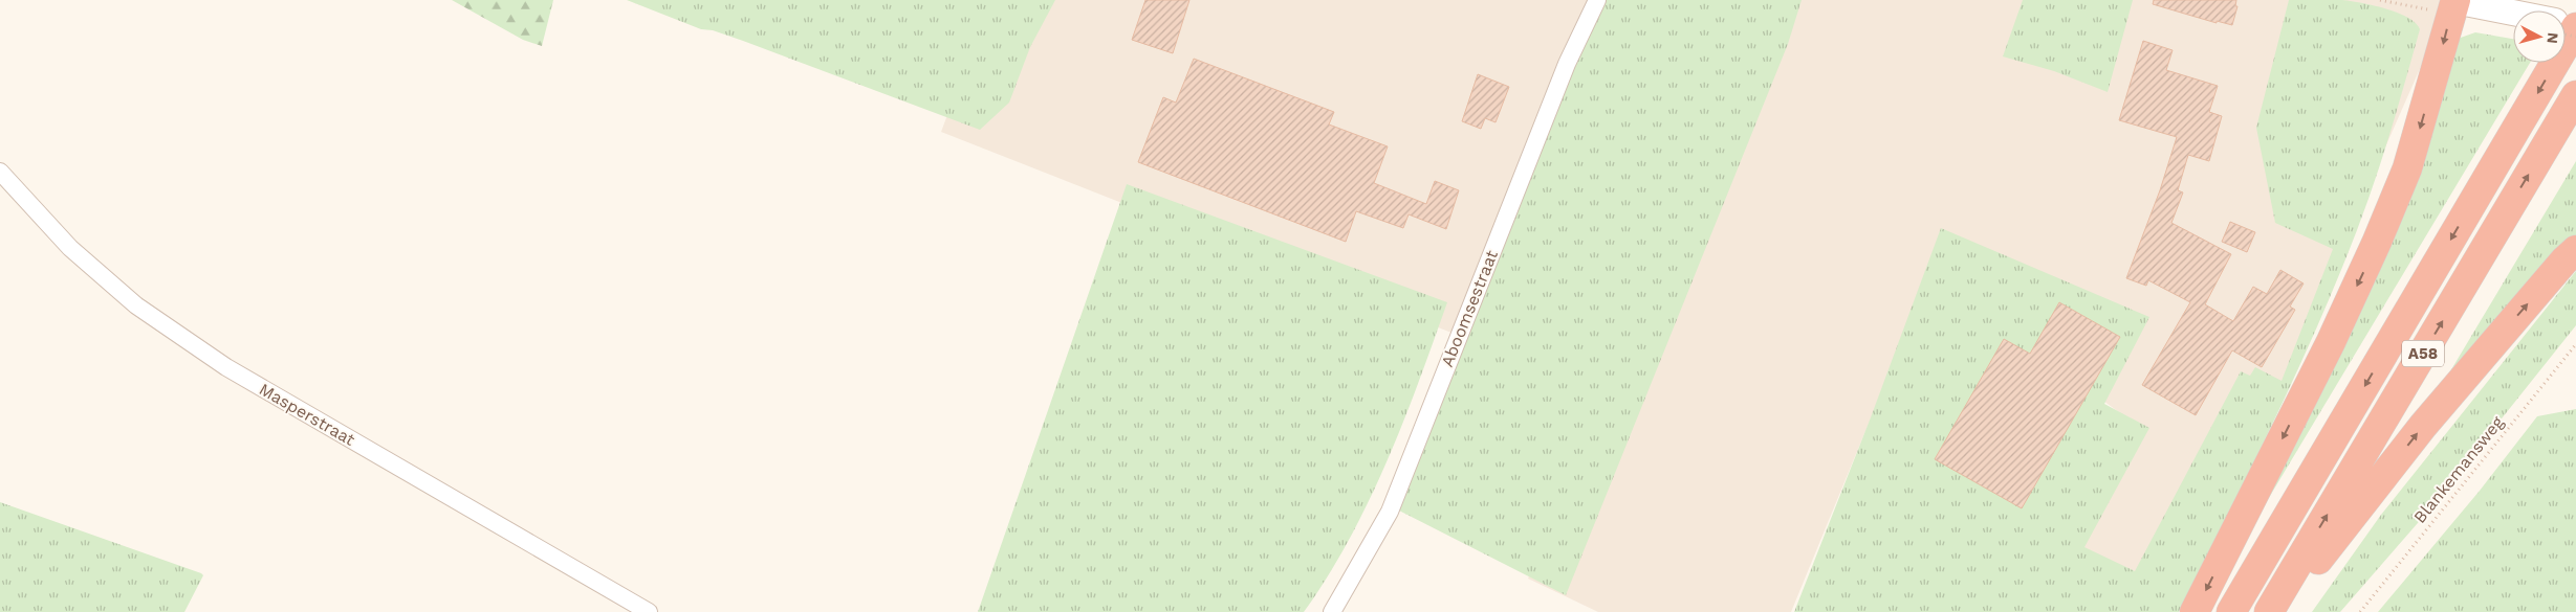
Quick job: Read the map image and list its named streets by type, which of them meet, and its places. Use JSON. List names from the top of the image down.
{
  "streets": {
    "highway": ["A58"],
    "street": ["Aboomsestraat", "Masperstraat"],
    "path": ["Blankemansweg"]
  },
  "north": "right"
}
